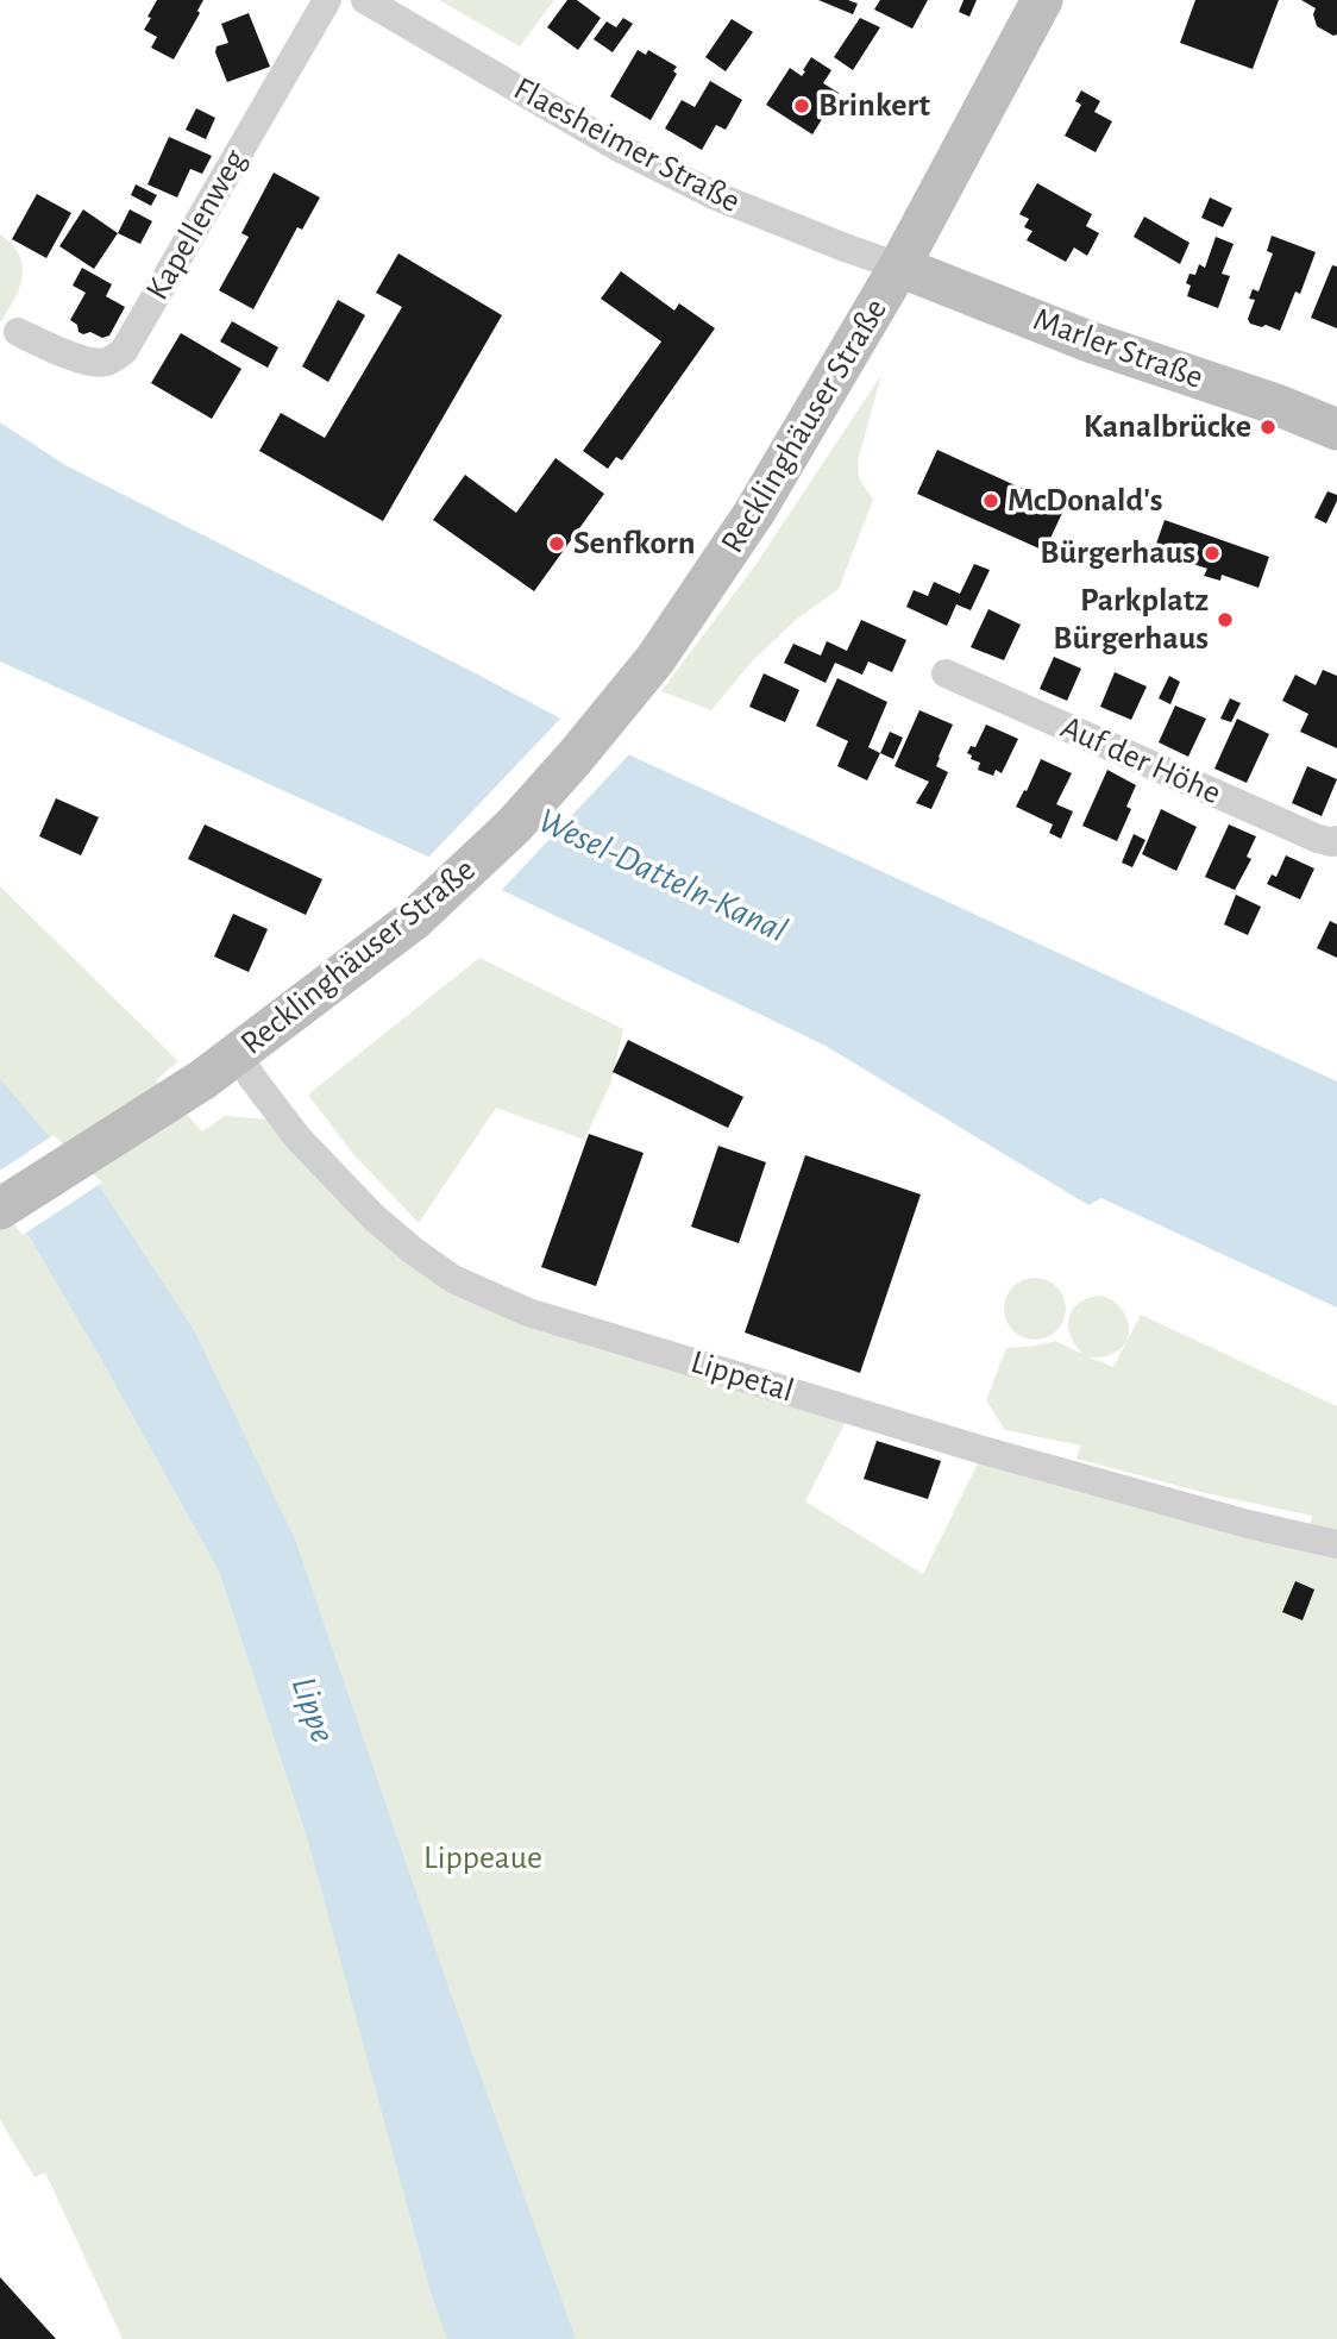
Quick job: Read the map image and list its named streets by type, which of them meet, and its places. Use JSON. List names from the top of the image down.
{
  "streets": {
    "main road": ["Marler Straße", "Recklinghäuser Straße"],
    "street": [
      "Flaesheimer Straße",
      "Kapellenweg",
      "Auf der Höhe",
      "Lippetal"
    ]
  },
  "crossings": [
    ["Flaesheimer Straße", "Marler Straße"],
    ["Flaesheimer Straße", "Recklinghäuser Straße"],
    ["Marler Straße", "Recklinghäuser Straße"],
    ["Recklinghäuser Straße", "Lippetal"]
  ],
  "water": ["Wesel-Datteln-Kanal", "Lippe"],
  "parks": ["Lippeaue"],
  "places": [
    "Brinkert",
    "Kanalbrücke",
    "McDonald's",
    "Senfkorn",
    "Bürgerhaus",
    "Parkplatz Bürgerhaus"
  ]
}
